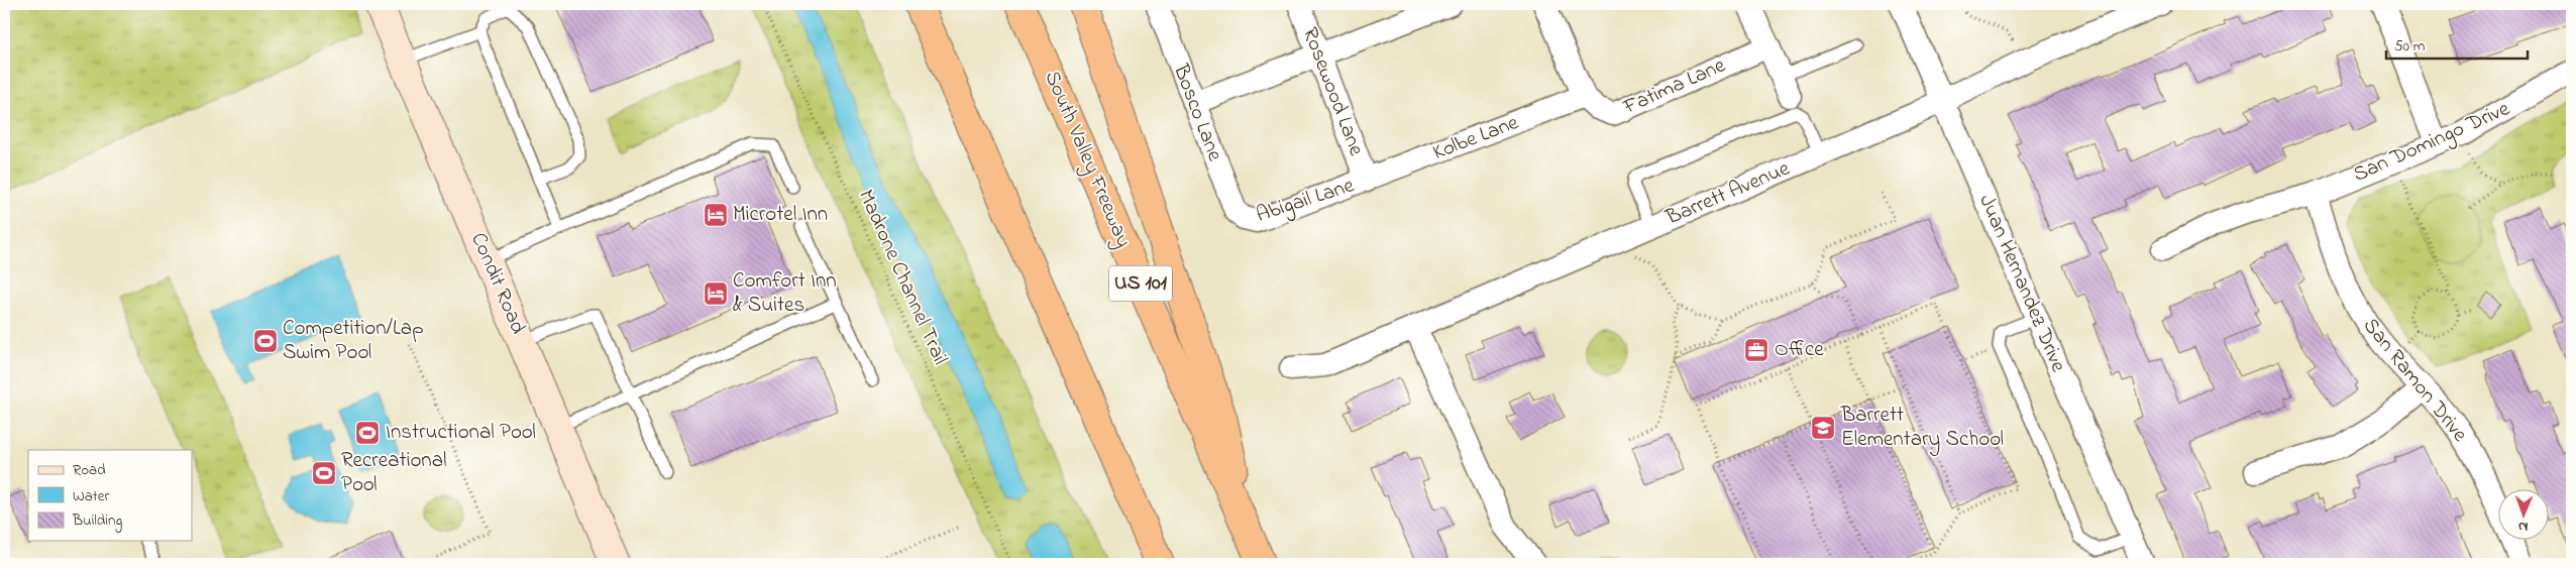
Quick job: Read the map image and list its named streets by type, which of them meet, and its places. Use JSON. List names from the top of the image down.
{
  "streets": {
    "highway": ["South Valley Freeway", "US 101"],
    "street": [
      "Fatima Lane",
      "Rosewood Lane",
      "Bosco Lane",
      "Kolbe Lane",
      "San Domingo Drive",
      "Barrett Avenue",
      "Abigail Lane",
      "Condit Road",
      "Juan Hernandez Drive",
      "San Ramon Drive"
    ],
    "path": ["Madrone Channel Trail"]
  },
  "crossings": [
    ["Fatima Lane", "Kolbe Lane"],
    ["Rosewood Lane", "Kolbe Lane"],
    ["Rosewood Lane", "Abigail Lane"],
    ["Bosco Lane", "Abigail Lane"],
    ["Kolbe Lane", "Abigail Lane"],
    ["San Domingo Drive", "San Ramon Drive"],
    ["Barrett Avenue", "Juan Hernandez Drive"]
  ],
  "places": {
    "hotel": ["Microtel Inn", "Comfort Inn & Suites"],
    "sports": ["Competition/Lap Swim Pool", "Instructional Pool", "Recreational Pool"],
    "office": ["Office"],
    "school or university": ["Barrett Elementary School"]
  },
  "legend": ["Road", "Water", "Building"],
  "scale_bar": "50 m",
  "north": "bottom"
}
